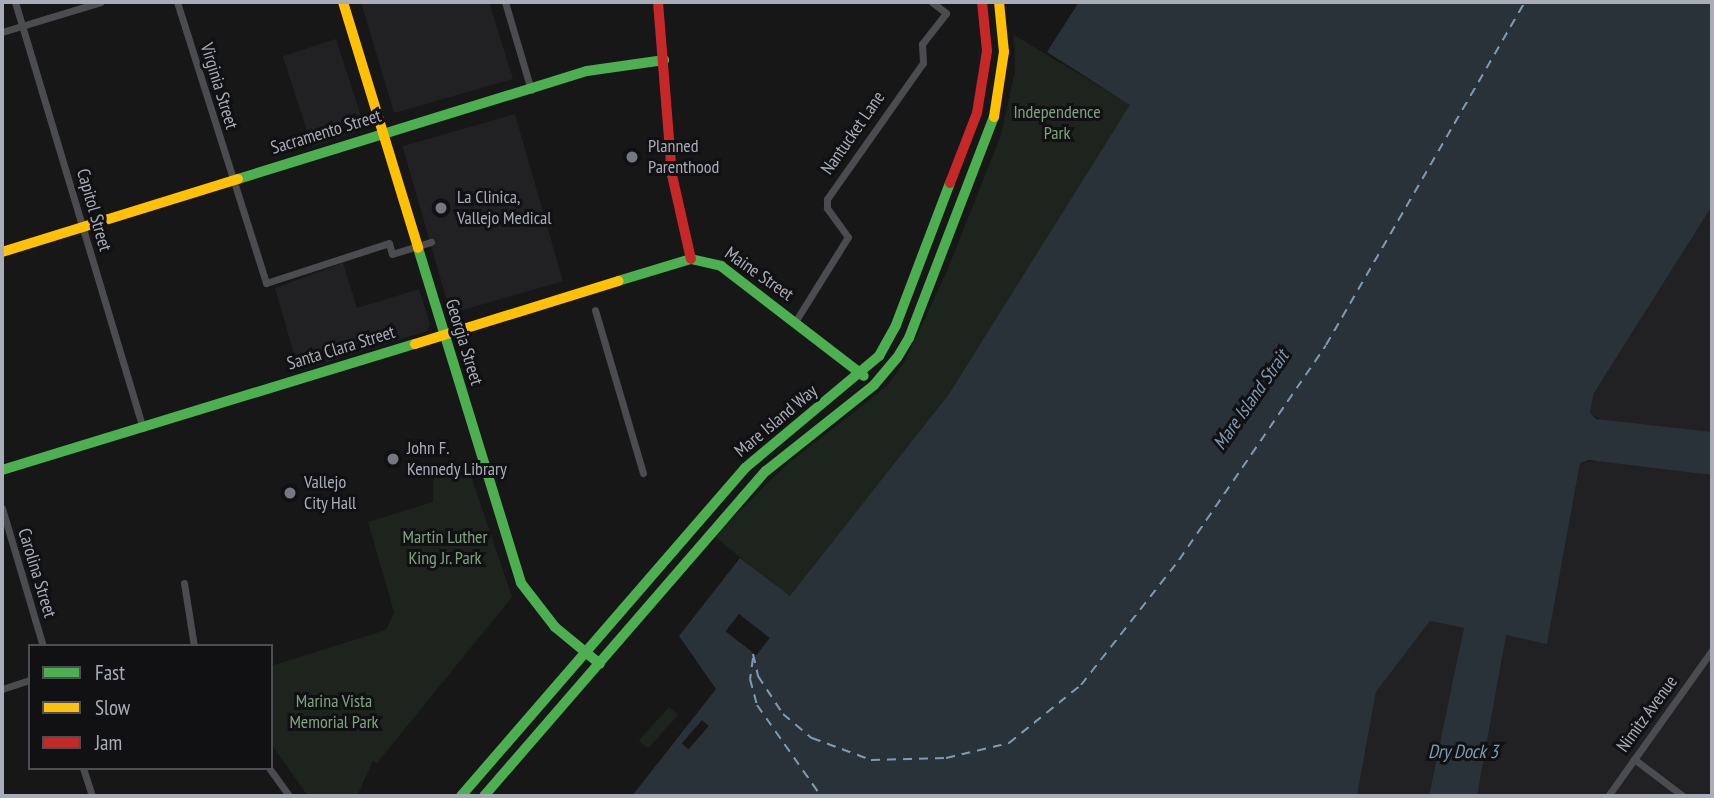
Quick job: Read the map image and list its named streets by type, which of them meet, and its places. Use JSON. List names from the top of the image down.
{
  "streets": {
    "main road": [
      "Sacramento Street",
      "Maine Street",
      "Georgia Street",
      "Santa Clara Street",
      "Mare Island Way"
    ],
    "street": [
      "Virginia Street",
      "Nantucket Lane",
      "Capitol Street",
      "Carolina Street",
      "Nimitz Avenue"
    ]
  },
  "crossings": [
    ["Virginia Street", "Sacramento Street"],
    ["Virginia Street", "Georgia Street"],
    ["Sacramento Street", "Capitol Street"],
    ["Sacramento Street", "Georgia Street"],
    ["Nantucket Lane", "Maine Street"],
    ["Capitol Street", "Santa Clara Street"],
    ["Maine Street", "Santa Clara Street"],
    ["Maine Street", "Mare Island Way"],
    ["Georgia Street", "Santa Clara Street"],
    ["Georgia Street", "Mare Island Way"]
  ],
  "water": ["Mare Island Strait", "Dry Dock 3"],
  "parks": ["Independence Park", "Martin Luther King Jr. Park", "Marina Vista Memorial Park"],
  "places": [
    "Planned Parenthood",
    "La Clinica, Vallejo Medical",
    "John F. Kennedy Library",
    "Vallejo City Hall"
  ],
  "legend": ["Fast", "Slow", "Jam"]
}
